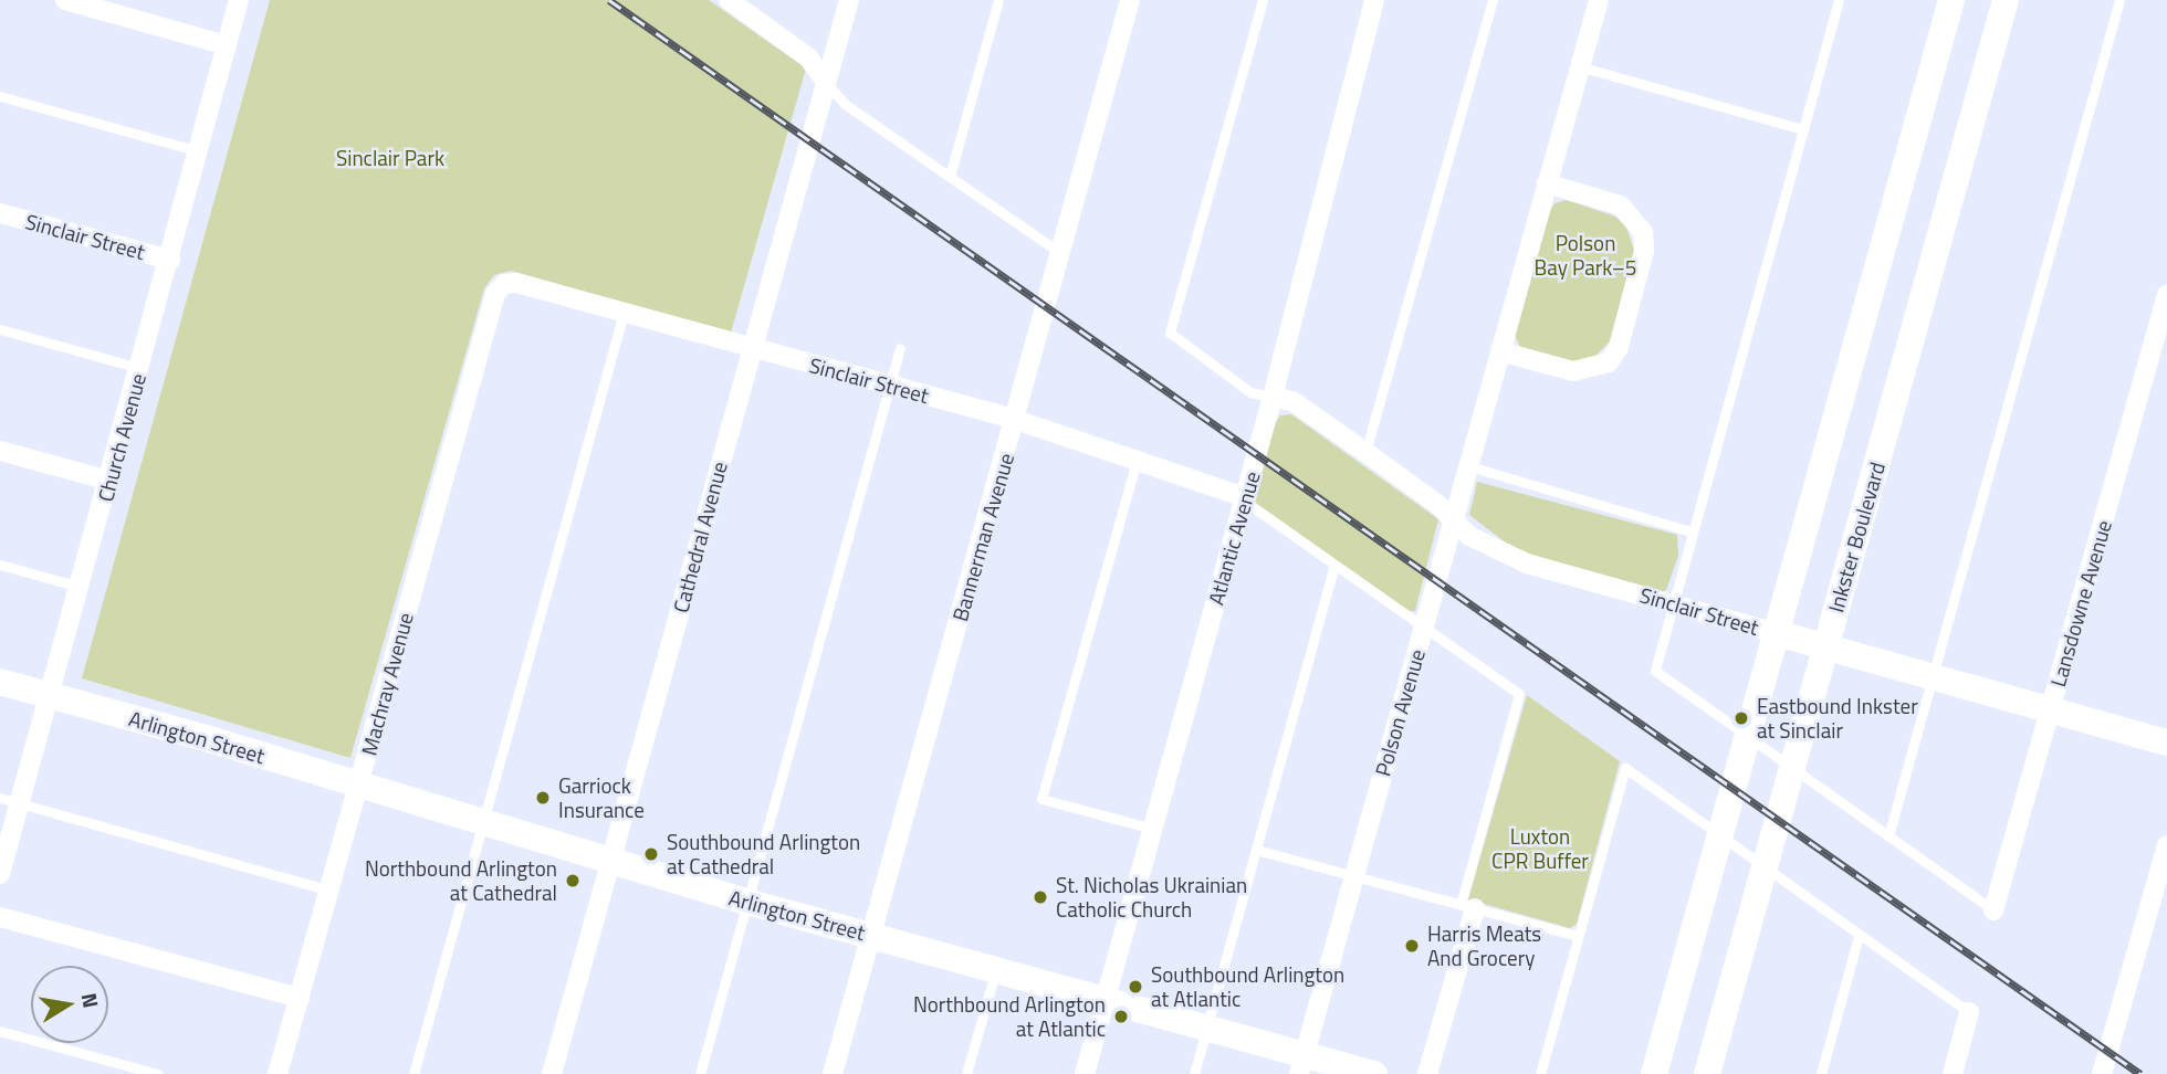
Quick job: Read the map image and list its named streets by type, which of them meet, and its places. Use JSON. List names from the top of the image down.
{
  "streets": {
    "main road": ["Sinclair Street", "Inkster Boulevard", "Arlington Street"],
    "street": [
      "Church Avenue",
      "Cathedral Avenue",
      "Bannerman Avenue",
      "Atlantic Avenue",
      "Lansdowne Avenue",
      "Machray Avenue",
      "Polson Avenue"
    ]
  },
  "crossings": [
    ["Sinclair Street", "Church Avenue"],
    ["Sinclair Street", "Cathedral Avenue"],
    ["Sinclair Street", "Bannerman Avenue"],
    ["Sinclair Street", "Inkster Boulevard"],
    ["Sinclair Street", "Atlantic Avenue"],
    ["Sinclair Street", "Lansdowne Avenue"],
    ["Sinclair Street", "Machray Avenue"],
    ["Sinclair Street", "Polson Avenue"],
    ["Church Avenue", "Arlington Street"],
    ["Cathedral Avenue", "Arlington Street"],
    ["Bannerman Avenue", "Arlington Street"],
    ["Atlantic Avenue", "Arlington Street"],
    ["Machray Avenue", "Arlington Street"],
    ["Polson Avenue", "Arlington Street"]
  ],
  "parks": ["Sinclair Park", "Polson Bay Park–5", "Luxton CPR Buffer"],
  "places": [
    "Eastbound Inkster at Sinclair",
    "Garriock Insurance",
    "Southbound Arlington at Cathedral",
    "Northbound Arlington at Cathedral",
    "St. Nicholas Ukrainian Catholic Church",
    "Harris Meats And Grocery",
    "Southbound Arlington at Atlantic",
    "Northbound Arlington at Atlantic"
  ],
  "north": "right"
}
